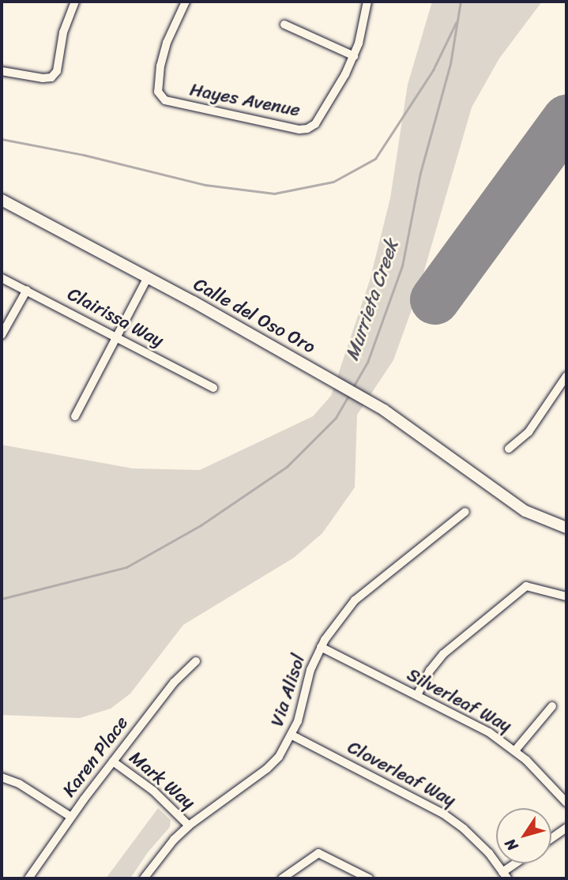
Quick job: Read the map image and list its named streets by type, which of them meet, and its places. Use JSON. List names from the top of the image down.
{
  "streets": {
    "main road": ["Calle del Oso Oro"],
    "street": [
      "Hayes Avenue",
      "Clairissa Way",
      "Via Alisol",
      "Silverleaf Way",
      "Karen Place",
      "Cloverleaf Way",
      "Mark Way"
    ]
  },
  "crossings": [
    ["Via Alisol", "Silverleaf Way"],
    ["Via Alisol", "Cloverleaf Way"],
    ["Via Alisol", "Mark Way"],
    ["Karen Place", "Mark Way"]
  ],
  "water": ["Murrieta Creek"],
  "north": "bottom left"
}
